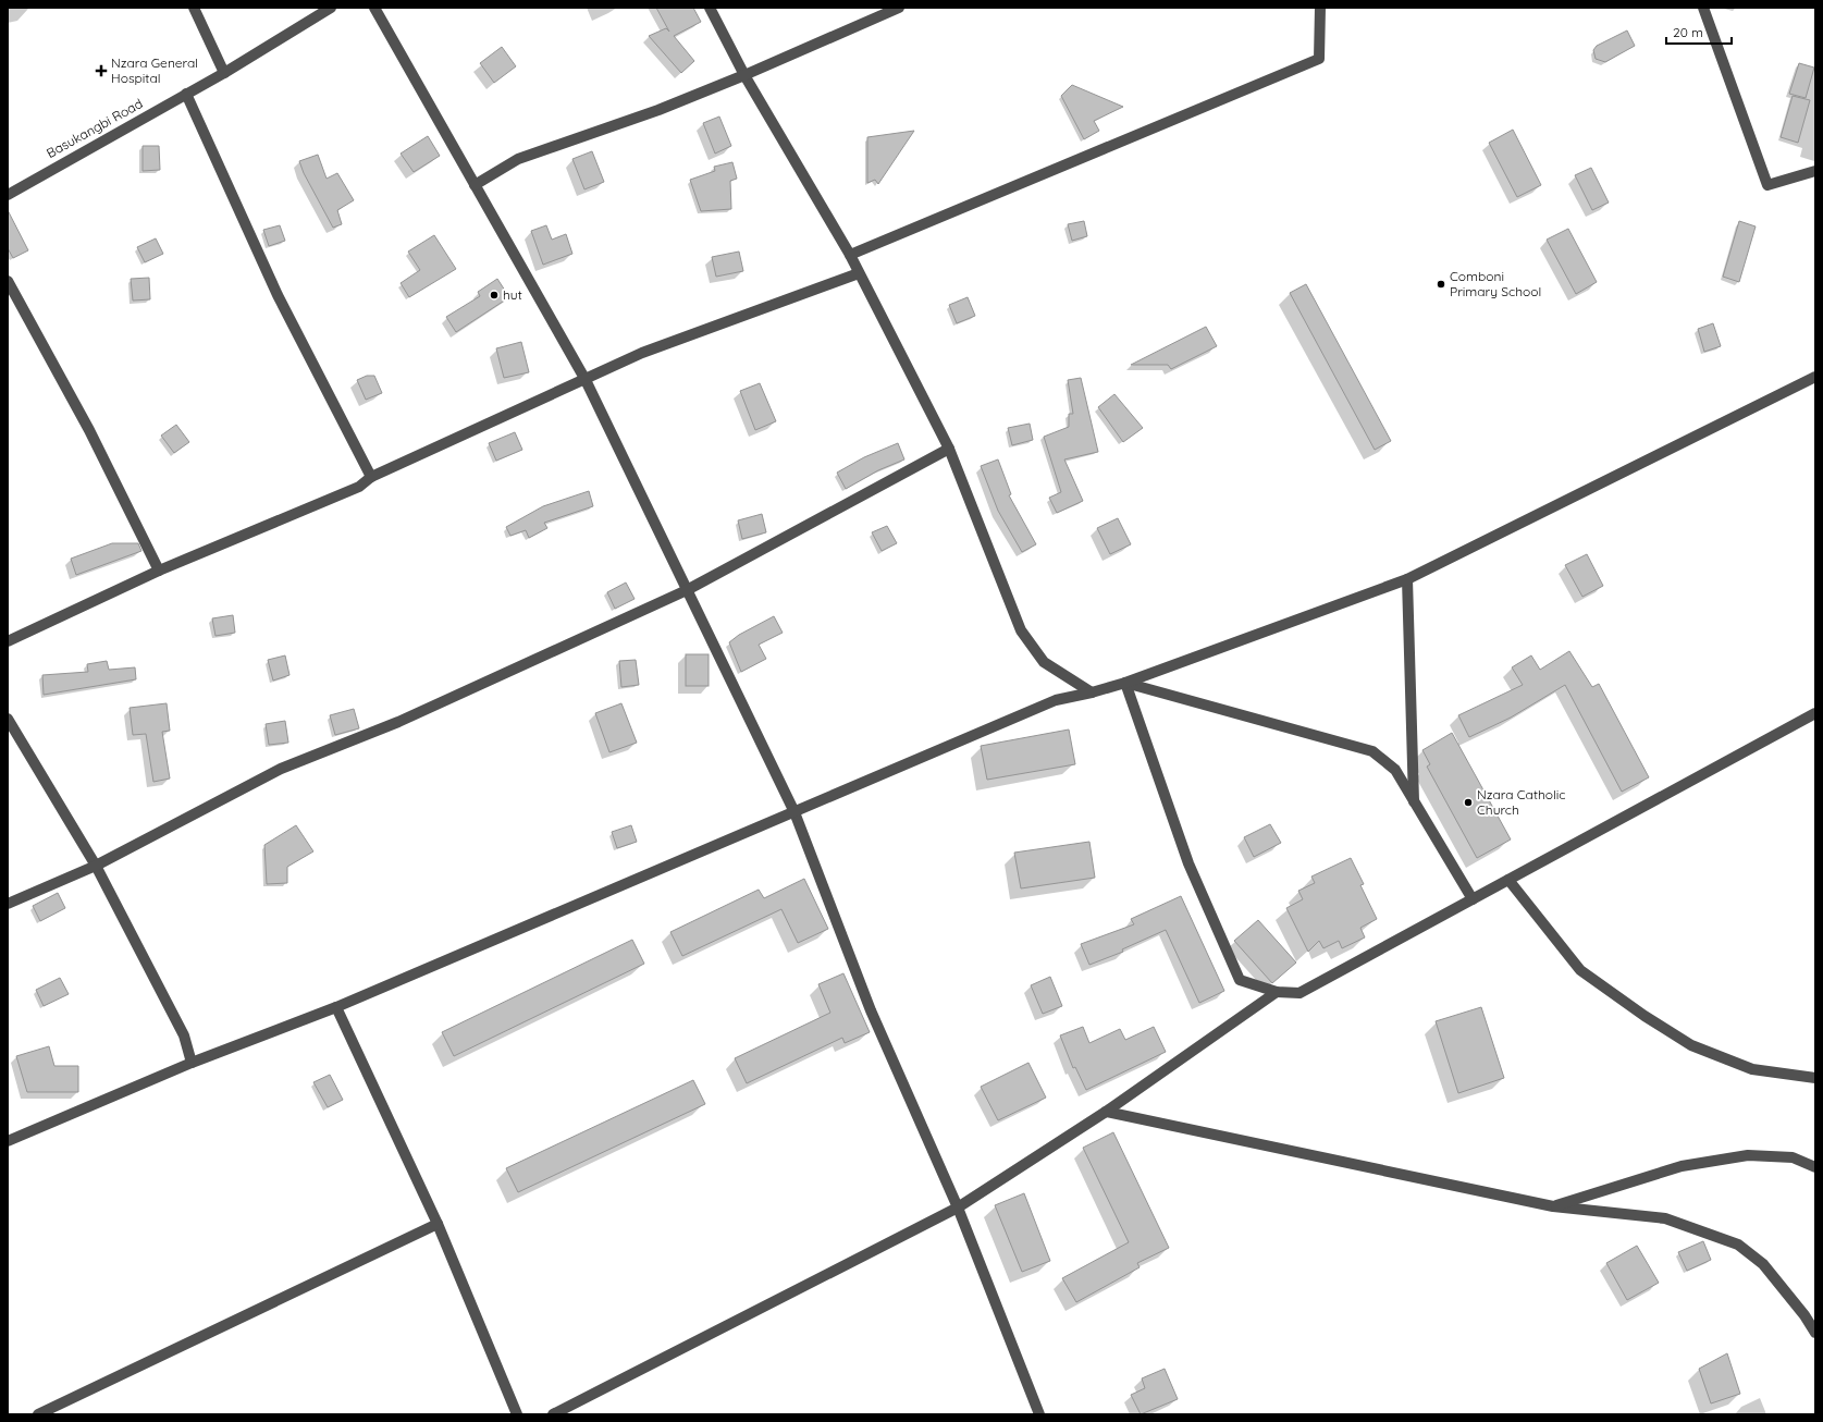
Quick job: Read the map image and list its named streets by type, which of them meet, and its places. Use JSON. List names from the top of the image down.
{
  "streets": {
    "street": ["Basukangbi Road"]
  },
  "places": {
    "health": ["Nzara General Hospital"],
    "other": ["Comboni Primary School", "hut", "Nzara Catholic Church"]
  },
  "scale_bar": "20 m"
}
